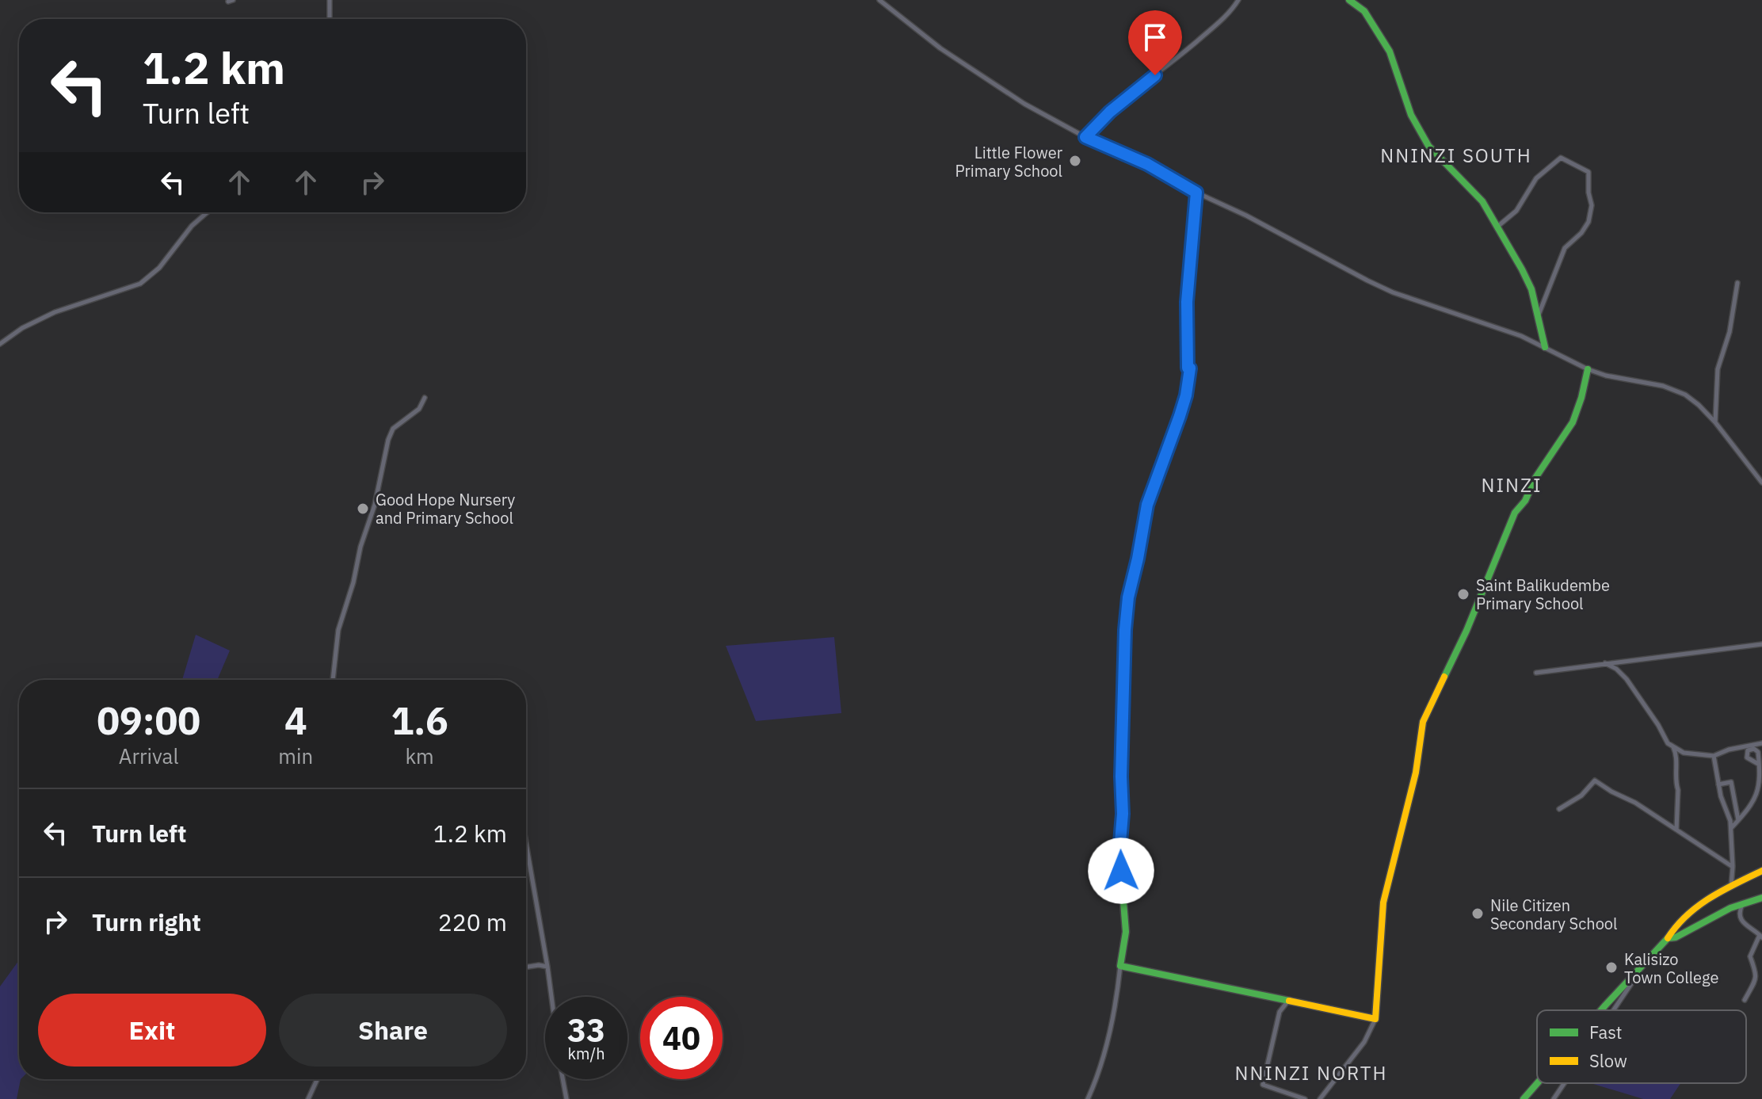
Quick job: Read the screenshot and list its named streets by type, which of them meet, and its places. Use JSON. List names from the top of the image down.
{
  "districts": ["NNINZI SOUTH", "NINZI", "NNINZI NORTH"],
  "places": [
    "Little Flower Primary School",
    "Good Hope Nursery and Primary School",
    "Saint Balikudembe Primary School",
    "Nile Citizen Secondary School",
    "Kalisizo Town College"
  ],
  "legend": ["Fast", "Slow"],
  "page": {
    "turn": ["1.2 km", "Turn left"],
    "eta": [
      "09:00",
      "Arrival",
      "4",
      "min",
      "1.6",
      "km"
    ],
    "list": [
      {
        "name": "Turn left",
        "value": "1.2 km"
      },
      {
        "name": "Turn right",
        "value": "220 m"
      }
    ],
    "buttons": ["Exit", "Share"],
    "speed": "33 km/h",
    "limit": "40"
  }
}
